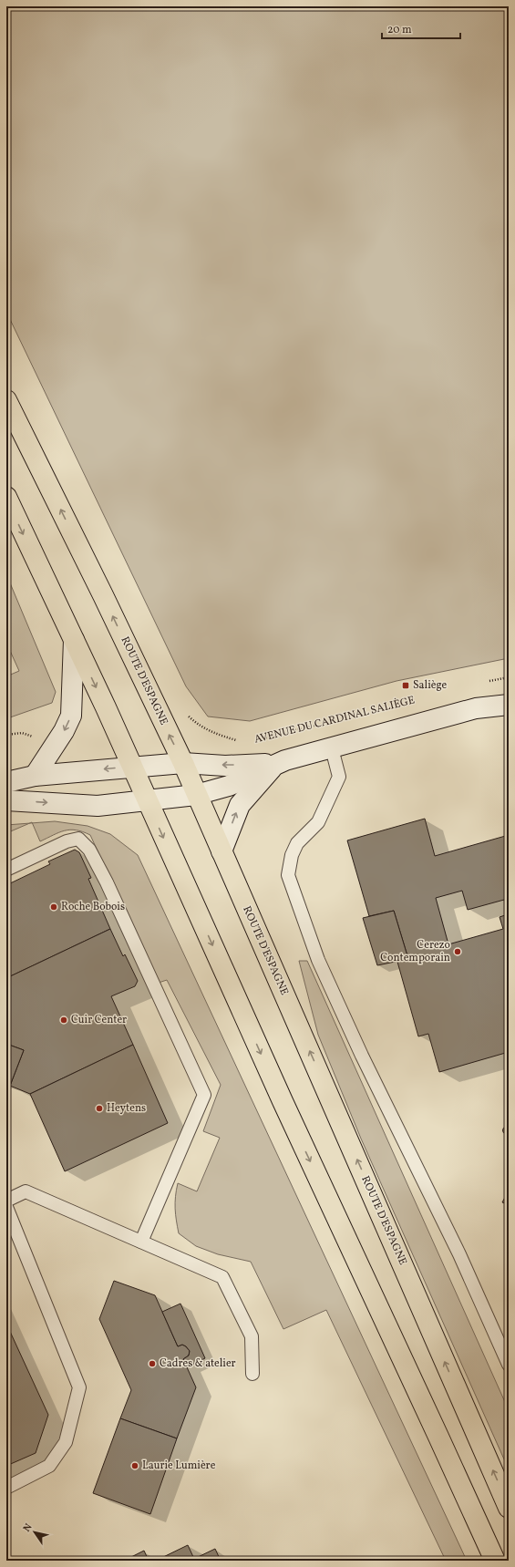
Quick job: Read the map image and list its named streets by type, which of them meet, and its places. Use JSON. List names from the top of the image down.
{
  "streets": {
    "main road": ["ROUTE D'ESPAGNE"],
    "path": ["AVENUE DU CARDINAL SALIÈGE"]
  },
  "crossings": [
    ["ROUTE D'ESPAGNE", "AVENUE DU CARDINAL SALIÈGE"]
  ],
  "places": {
    "transit": ["Saliège"],
    "other": [
      "Roche Bobois",
      "Cerezo Contemporain",
      "Cuir Center",
      "Heytens",
      "Cadres & atelier",
      "Laurie Lumière"
    ]
  },
  "scale_bar": "20 m",
  "north": "top left"
}
